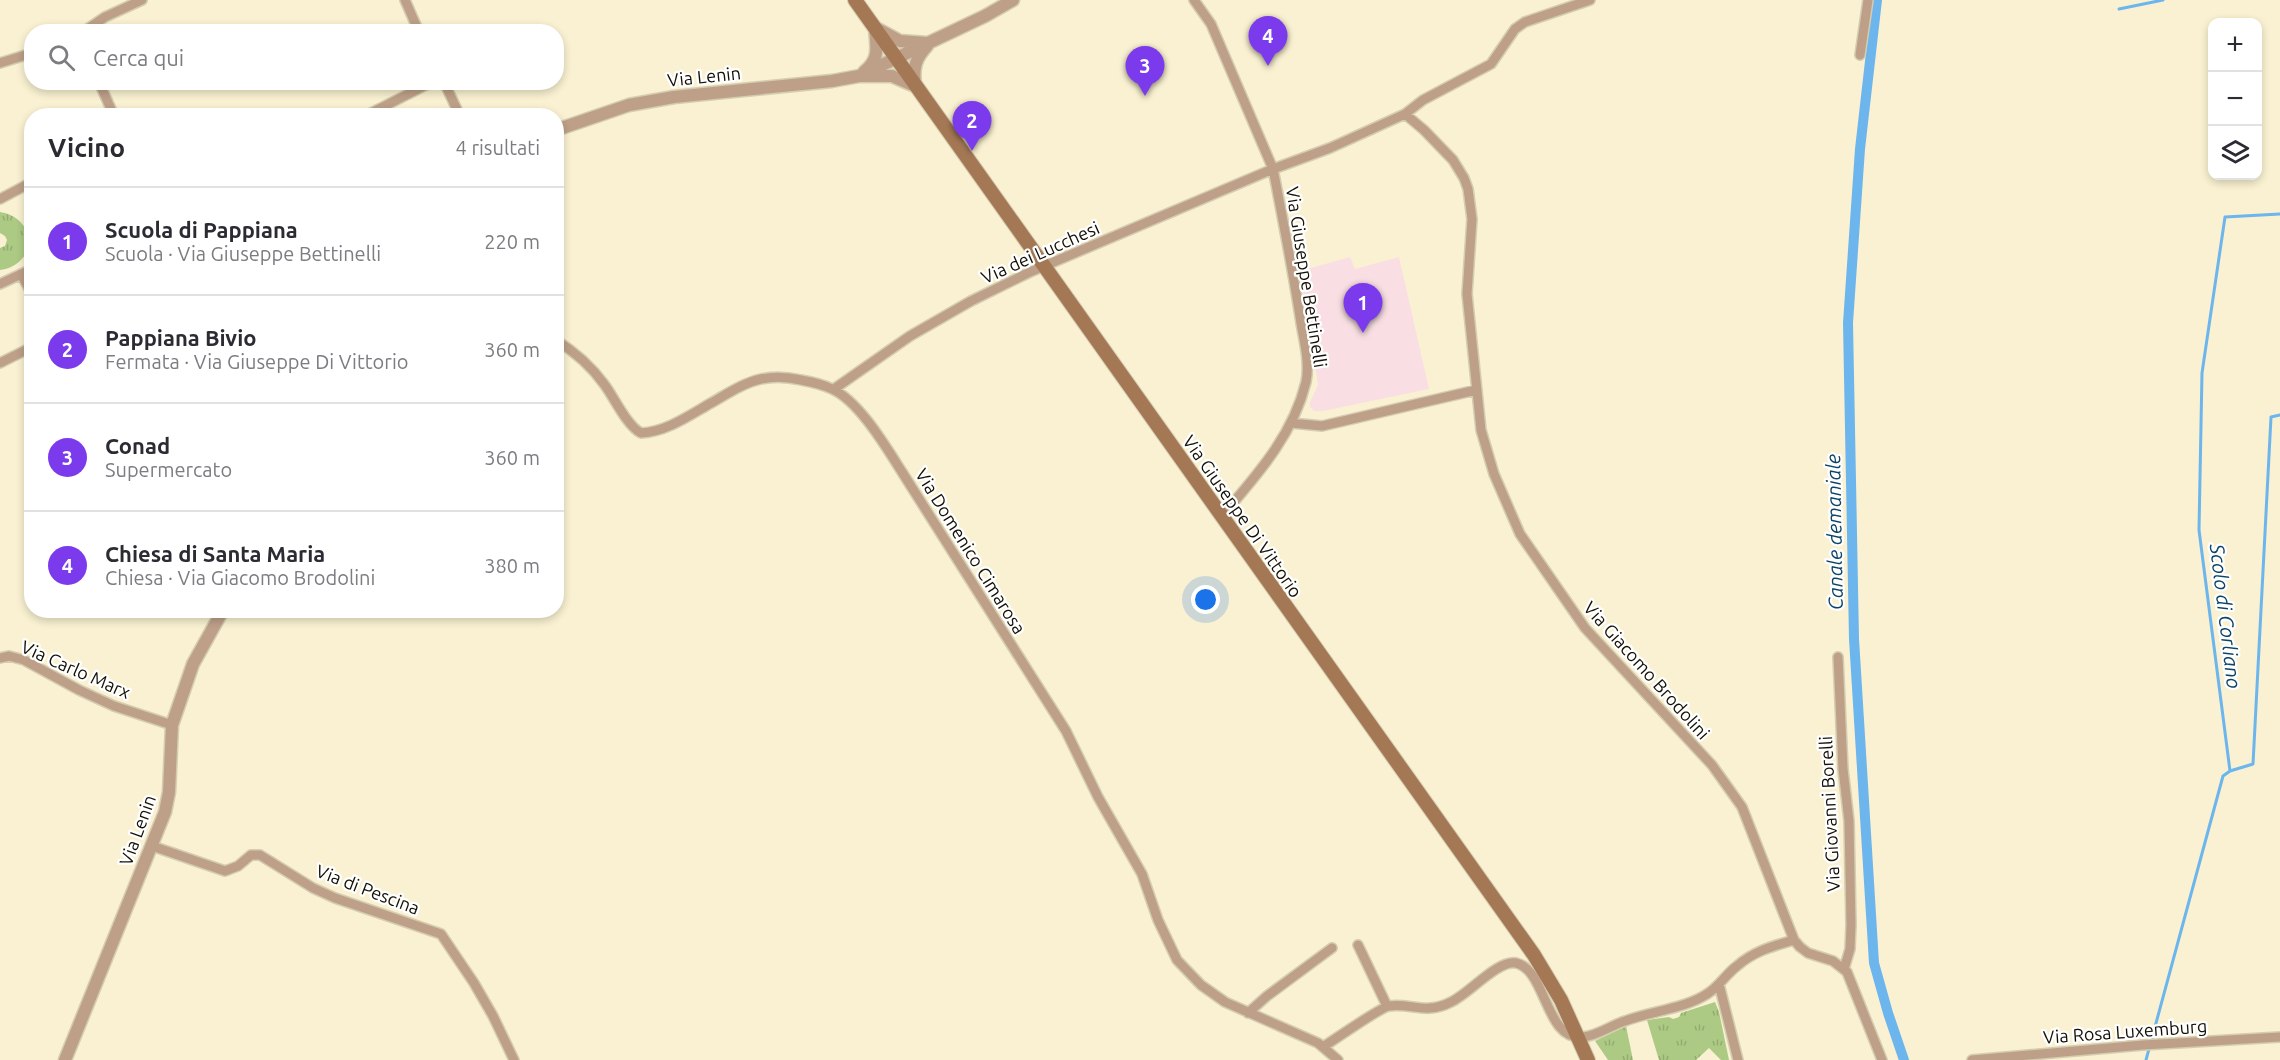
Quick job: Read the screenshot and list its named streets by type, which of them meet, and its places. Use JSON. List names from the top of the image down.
{
  "streets": {
    "main road": ["Via Giuseppe Di Vittorio"],
    "street": [
      "Via Lenin",
      "Via dei Lucchesi",
      "Via Giuseppe Bettinelli",
      "Via Domenico Cimarosa",
      "Via Carlo Marx",
      "Via Giacomo Brodolini",
      "Via Giovanni Borelli",
      "Via di Pescina",
      "Via Rosa Luxemburg"
    ]
  },
  "crossings": [
    ["Via Lenin", "Via Giuseppe Di Vittorio"],
    ["Via Lenin", "Via Carlo Marx"],
    ["Via Lenin", "Via di Pescina"],
    ["Via dei Lucchesi", "Via Giuseppe Bettinelli"],
    ["Via dei Lucchesi", "Via Giuseppe Di Vittorio"],
    ["Via dei Lucchesi", "Via Domenico Cimarosa"],
    ["Via Giuseppe Bettinelli", "Via Giuseppe Di Vittorio"]
  ],
  "water": ["Canale demaniale", "Scolo di Corliano"],
  "page": {
    "pins": [
      "4",
      "3",
      "2",
      "1"
    ],
    "map_buttons": ["+", "−"],
    "search": "Cerca qui",
    "heading": ["Vicino", "4 risultati"],
    "list": [
      {
        "mark": "1",
        "name": "Scuola di Pappiana",
        "note": "Scuola · Via Giuseppe Bettinelli",
        "value": "220 m"
      },
      {
        "mark": "2",
        "name": "Pappiana Bivio",
        "note": "Fermata · Via Giuseppe Di Vittorio",
        "value": "360 m"
      },
      {
        "mark": "3",
        "name": "Conad",
        "note": "Supermercato",
        "value": "360 m"
      },
      {
        "mark": "4",
        "name": "Chiesa di Santa Maria",
        "note": "Chiesa · Via Giacomo Brodolini",
        "value": "380 m"
      }
    ]
  }
}
